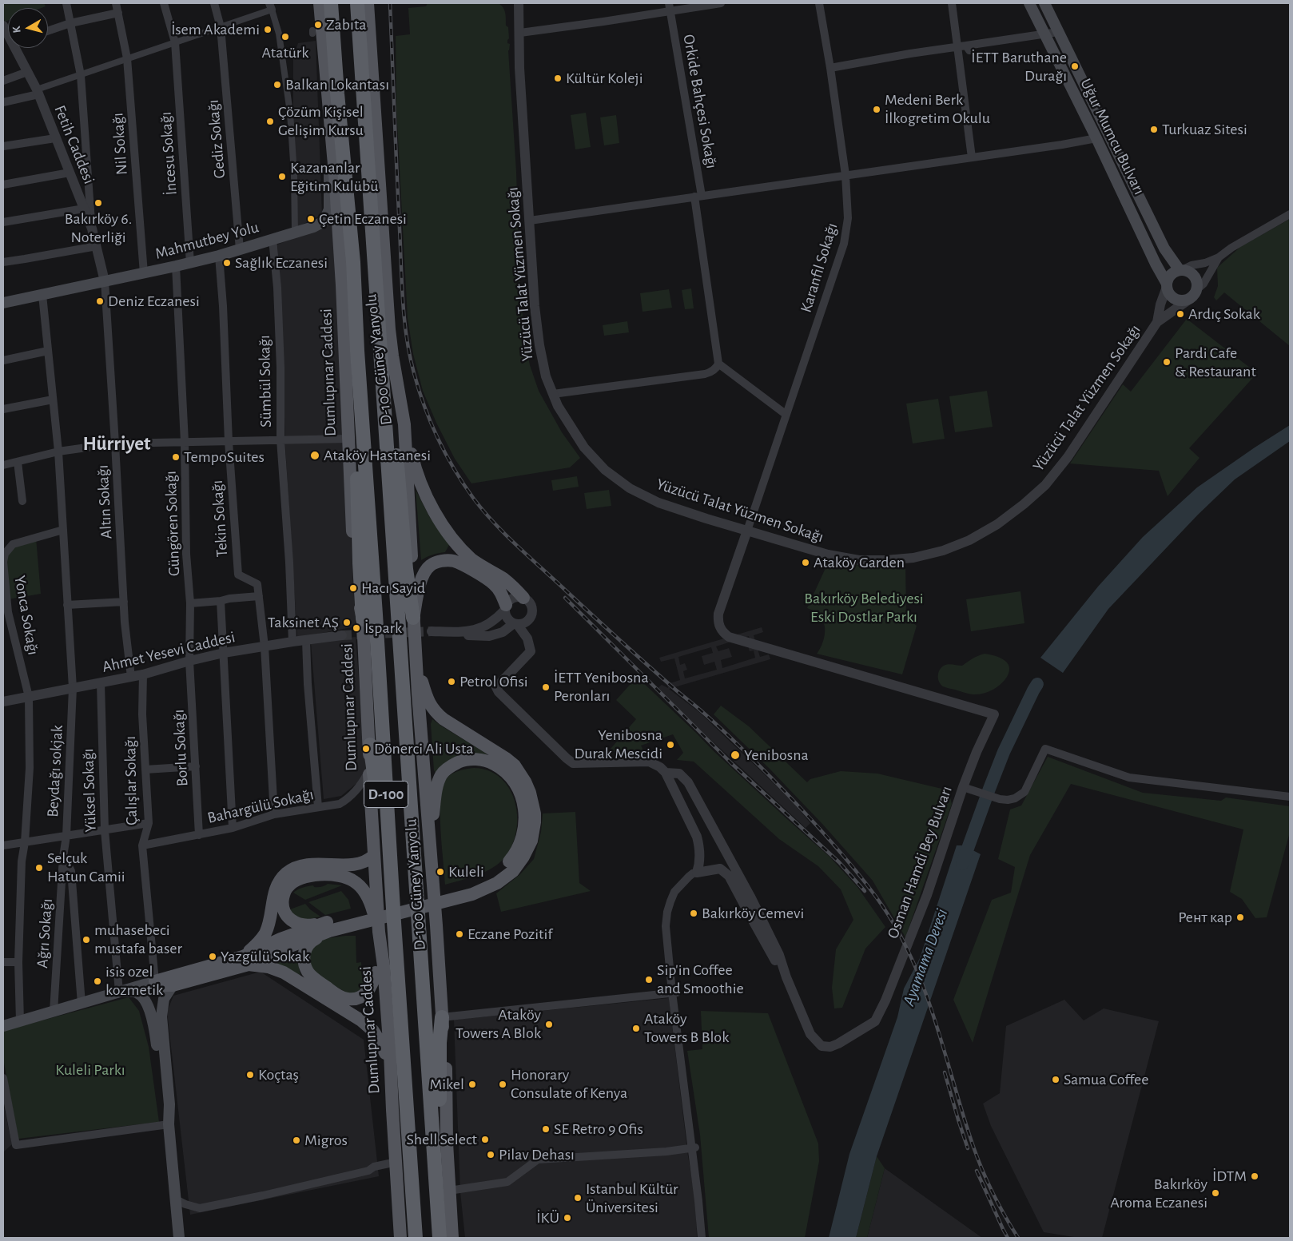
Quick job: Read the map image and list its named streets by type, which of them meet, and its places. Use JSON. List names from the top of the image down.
{
  "streets": {
    "highway": ["D-100"],
    "main road": [
      "Uğur Mumcu Bulvarı",
      "Mahmutbey Yolu",
      "D-100 Güney Yanyolu",
      "Dumlupınar Caddesi"
    ],
    "street": [
      "Orkide Bahçesi Sokağı",
      "Gediz Sokağı",
      "Nil Sokağı",
      "Fetih Caddesi",
      "İncesu Sokağı",
      "Karanfil Sokağı",
      "Yüzücü Talat Yüzmen Sokağı",
      "Sümbül Sokağı",
      "Altın Sokağı",
      "Tekin Sokağı",
      "Güngören Sokağı",
      "Yonca Sokağı",
      "Ahmet Yesevi Caddesi",
      "Borlu Sokağı",
      "Beydağı sokjak",
      "Çalışlar Sokağı",
      "Yüksel Sokağı",
      "Bahargülü Sokağı",
      "Osman Hamdi Bey Bulvarı",
      "Ağrı Sokağı"
    ]
  },
  "crossings": [
    ["Gediz Sokağı", "Mahmutbey Yolu"],
    ["Nil Sokağı", "Mahmutbey Yolu"],
    ["Fetih Caddesi", "Mahmutbey Yolu"],
    ["Fetih Caddesi", "Altın Sokağı"],
    ["İncesu Sokağı", "Mahmutbey Yolu"],
    ["Mahmutbey Yolu", "Dumlupınar Caddesi"],
    ["Mahmutbey Yolu", "Sümbül Sokağı"],
    ["Mahmutbey Yolu", "Altın Sokağı"],
    ["Mahmutbey Yolu", "Tekin Sokağı"],
    ["Mahmutbey Yolu", "Güngören Sokağı"],
    ["Mahmutbey Yolu", "Beydağı sokjak"],
    ["Karanfil Sokağı", "Yüzücü Talat Yüzmen Sokağı"],
    ["Karanfil Sokağı", "Osman Hamdi Bey Bulvarı"],
    ["Yüzücü Talat Yüzmen Sokağı", "Osman Hamdi Bey Bulvarı"],
    ["Dumlupınar Caddesi", "Bahargülü Sokağı"],
    ["Sümbül Sokağı", "Ahmet Yesevi Caddesi"],
    ["Altın Sokağı", "Ahmet Yesevi Caddesi"],
    ["Tekin Sokağı", "Ahmet Yesevi Caddesi"],
    ["Tekin Sokağı", "Bahargülü Sokağı"],
    ["Güngören Sokağı", "Ahmet Yesevi Caddesi"],
    ["Güngören Sokağı", "Borlu Sokağı"],
    ["Yonca Sokağı", "Ahmet Yesevi Caddesi"],
    ["Yonca Sokağı", "Beydağı sokjak"],
    ["Ahmet Yesevi Caddesi", "Borlu Sokağı"],
    ["Ahmet Yesevi Caddesi", "Beydağı sokjak"],
    ["Ahmet Yesevi Caddesi", "Çalışlar Sokağı"],
    ["Ahmet Yesevi Caddesi", "Yüksel Sokağı"],
    ["Borlu Sokağı", "Bahargülü Sokağı"],
    ["Beydağı sokjak", "Ağrı Sokağı"],
    ["Çalışlar Sokağı", "Bahargülü Sokağı"]
  ],
  "districts": ["Hürriyet"],
  "water": ["Ayamama Deresi"],
  "parks": ["Bakırköy Belediyesi Eski Dostlar Parkı", "Kuleli Parkı"],
  "places": [
    "Zabıta",
    "İsem Akademi",
    "Atatürk",
    "İETT Baruthane Durağı",
    "Kültür Koleji",
    "Balkan Lokantası",
    "Medeni Berk İlkogretim Okulu",
    "Çözüm Kişisel Gelişim Kursu",
    "Turkuaz Sitesi",
    "Kazananlar Eğitim Kulübü",
    "Bakırköy 6. Noterliği",
    "Çetin Eczanesi",
    "Sağlık Eczanesi",
    "Deniz Eczanesi",
    "Ardıç Sokak",
    "Pardi Cafe & Restaurant",
    "Ataköy Hastanesi",
    "TempoSuites",
    "Ataköy Garden",
    "Hacı Sayid",
    "Taksinet AŞ",
    "İspark",
    "Petrol Ofisi",
    "İETT Yenibosna Peronları",
    "Yenibosna Durak Mescidi",
    "Dönerci Ali Usta",
    "Yenibosna",
    "Selçuk Hatun Camii",
    "Kuleli",
    "Bakırköy Cemevi",
    "Рент кар",
    "Eczane Pozitif",
    "muhasebeci mustafa baser",
    "Yazgülü Sokak",
    "Sip'in Coffee and Smoothie",
    "isis ozel kozmetik",
    "Ataköy Towers A Blok",
    "Ataköy Towers B Blok",
    "Koçtaş",
    "Samua Coffee",
    "Mikel",
    "Honorary Consulate of Kenya",
    "SE Retro 9 Ofis",
    "Shell Select",
    "Migros",
    "Pilav Dehası",
    "İDTM",
    "Bakırköy Aroma Eczanesi",
    "Istanbul Kültür Üniversitesi",
    "İKÜ"
  ],
  "north": "left"
}
